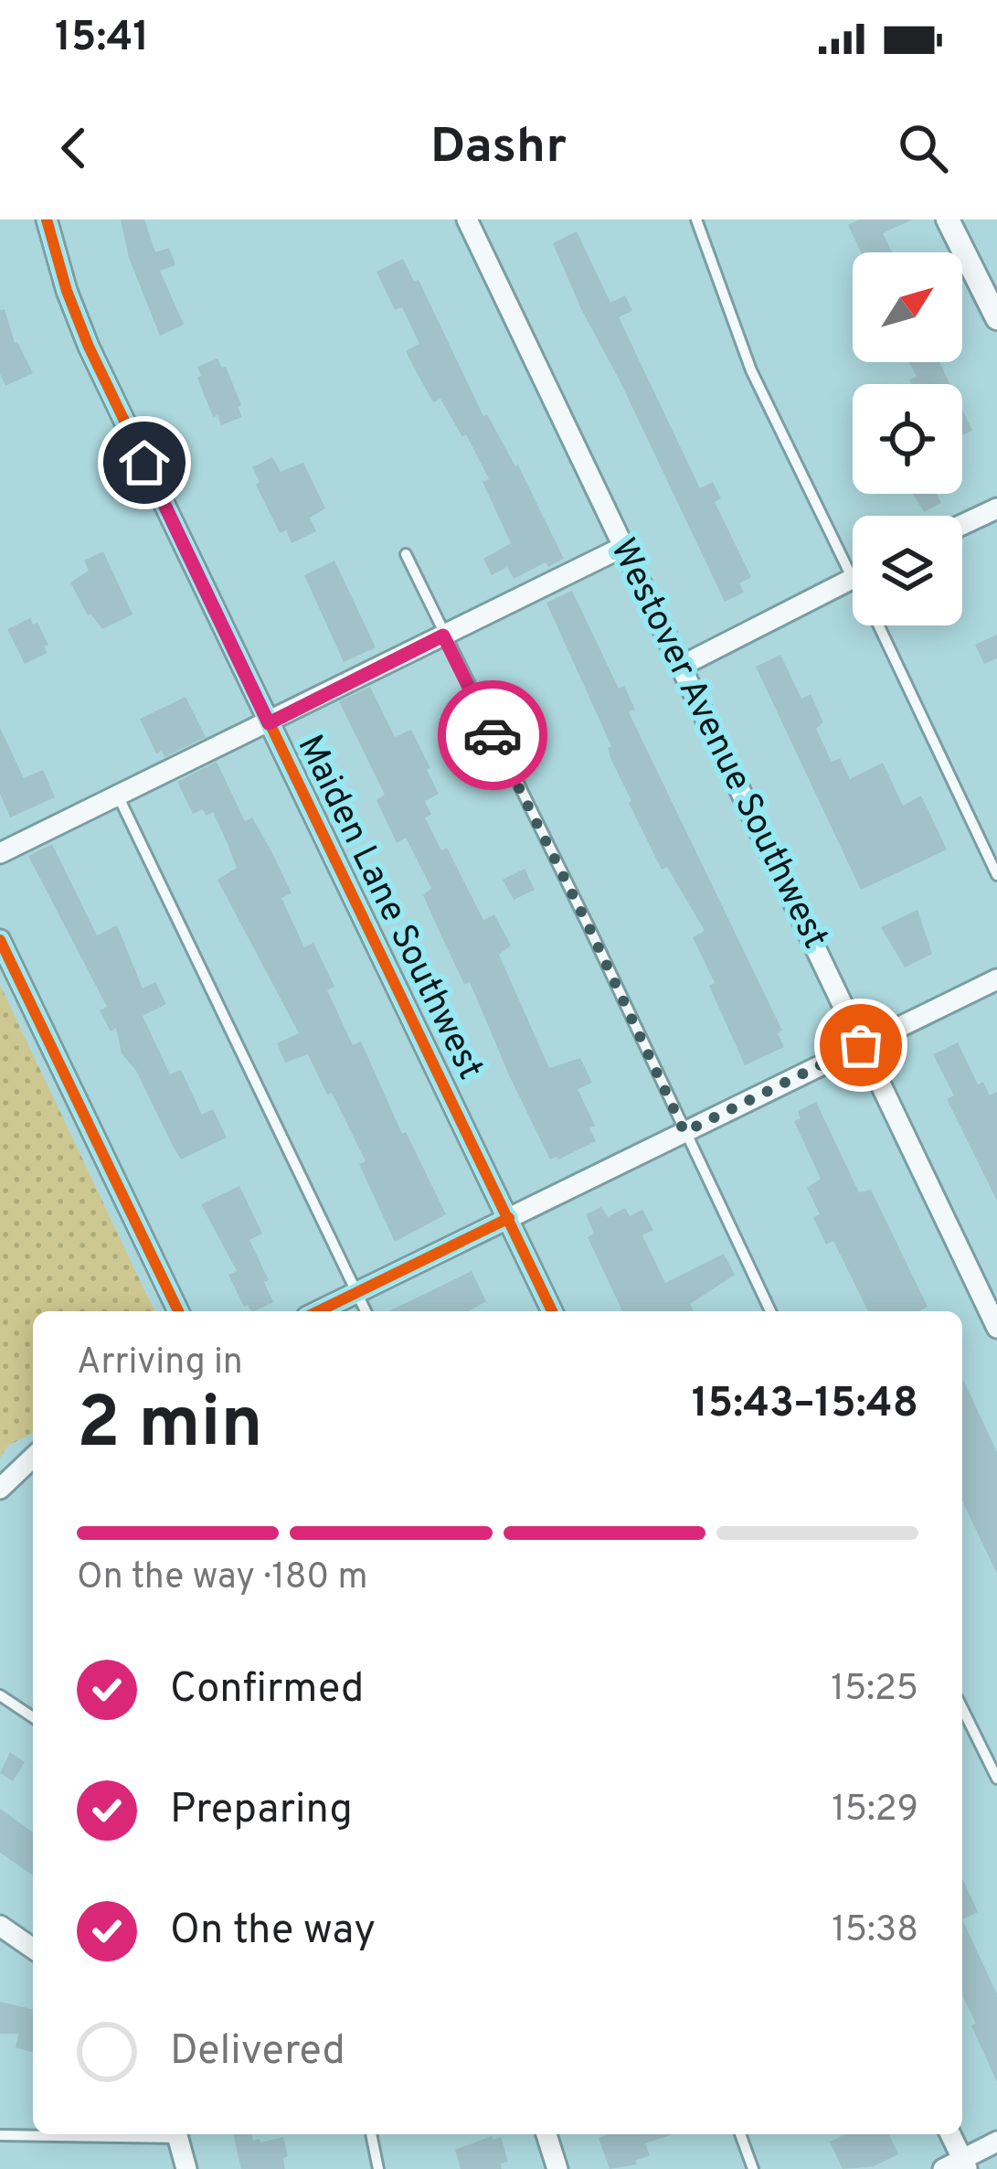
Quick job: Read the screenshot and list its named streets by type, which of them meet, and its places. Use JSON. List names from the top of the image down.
{
  "streets": {
    "street": ["Westover Avenue Southwest", "Maiden Lane Southwest"]
  },
  "north": "top right",
  "page": {
    "status": "15:41",
    "header": "Dashr",
    "heading": ["2 min", "Arriving in", "15:43–15:48"],
    "bar": "On the way · 180 m",
    "list": [
      ["Confirmed", "15:25"],
      ["Preparing", "15:29"],
      ["On the way", "15:38"],
      "Delivered"
    ]
  }
}
